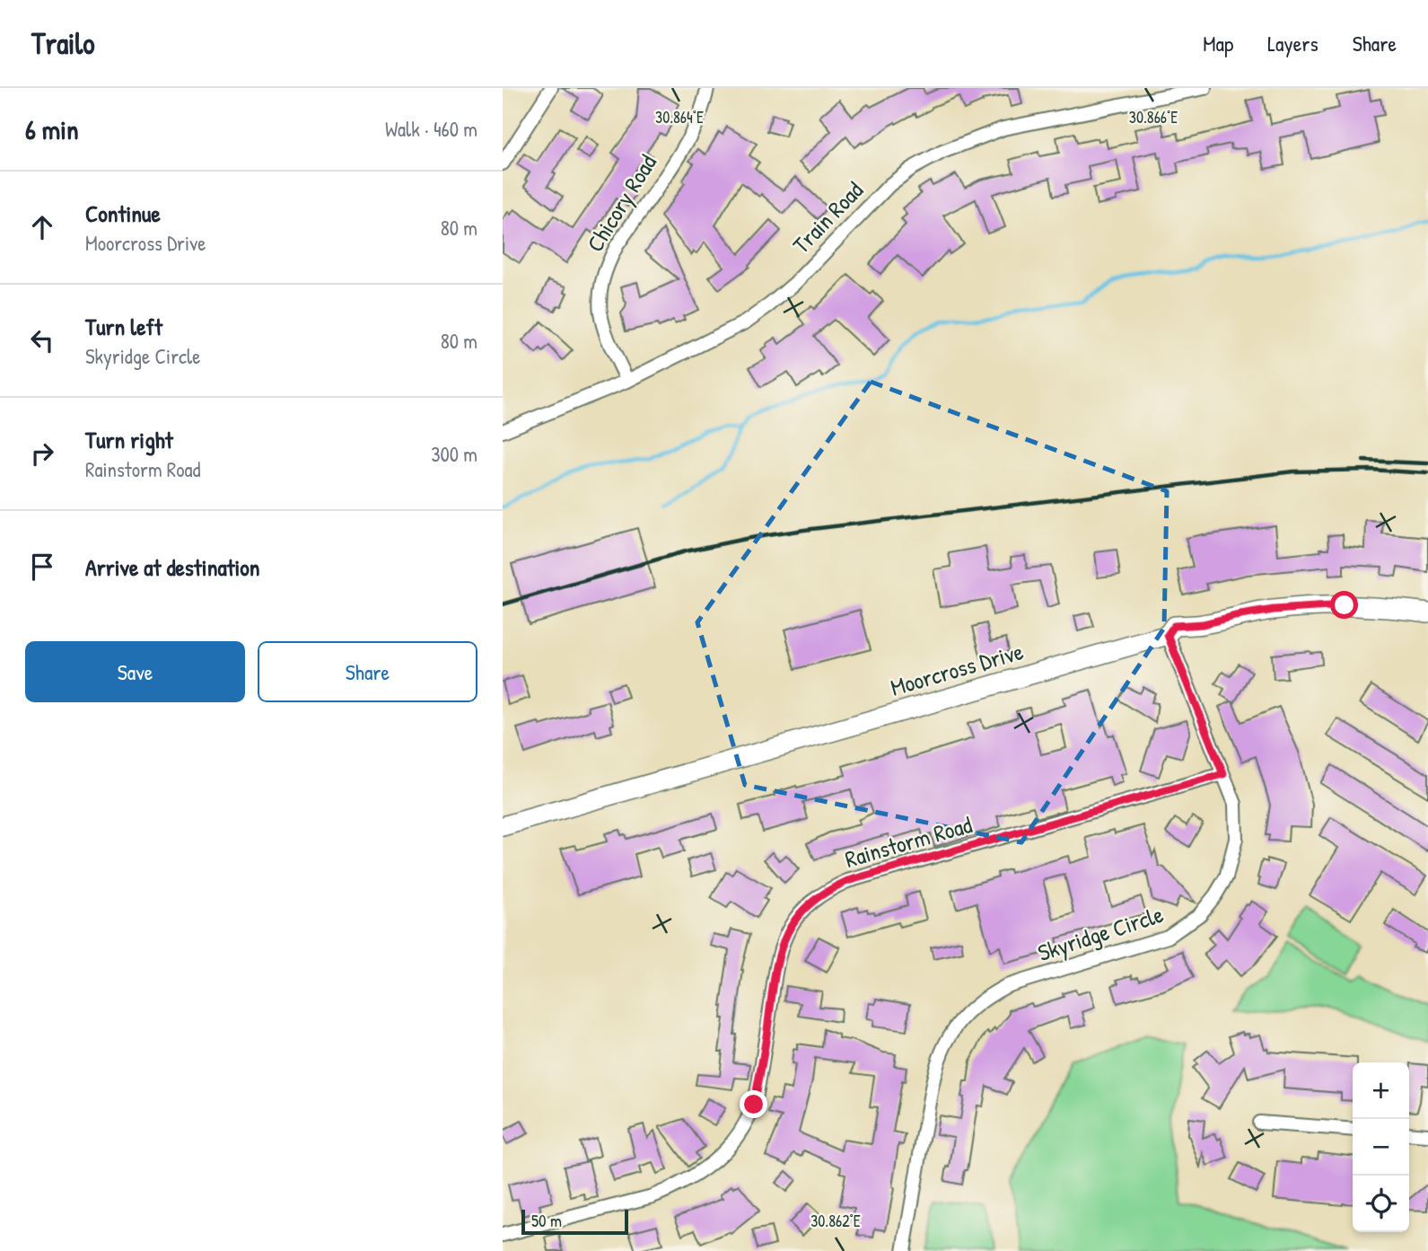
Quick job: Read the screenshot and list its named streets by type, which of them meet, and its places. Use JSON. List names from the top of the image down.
{
  "streets": {
    "street": [
      "Chicory Road",
      "Train Road",
      "Moorcross Drive",
      "Rainstorm Road",
      "Skyridge Circle"
    ]
  },
  "crossings": [
    ["Chicory Road", "Train Road"],
    ["Moorcross Drive", "Skyridge Circle"],
    ["Rainstorm Road", "Skyridge Circle"]
  ],
  "scale_bar": "50 m",
  "page": {
    "header": "Trailo",
    "nav": ["Map", "Layers", "Share"],
    "heading": ["6 min", "Walk · 460 m"],
    "list": [
      ["Continue", "Moorcross Drive", "80 m"],
      ["Turn left", "Skyridge Circle", "80 m"],
      ["Turn right", "Rainstorm Road", "300 m"],
      "Arrive at destination"
    ],
    "buttons": ["Save", "Share"],
    "map_buttons": ["+", "−"],
    "scale": "50 m"
  },
  "coordinates": ["30.864°E", "30.866°E", "30.862°E"]
}
